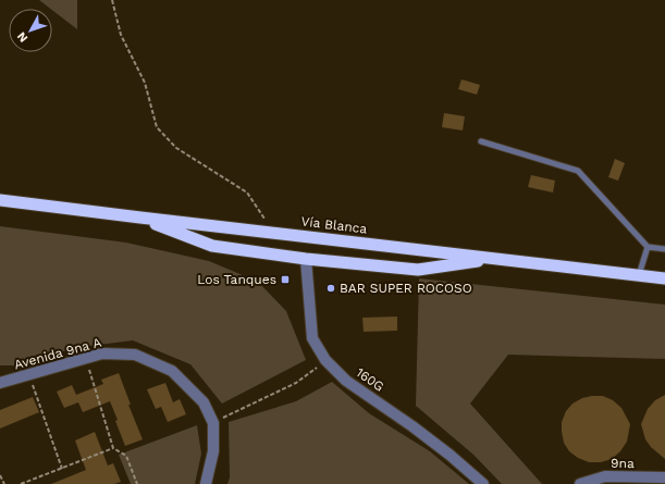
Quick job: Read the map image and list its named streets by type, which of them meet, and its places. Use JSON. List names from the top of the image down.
{
  "streets": {
    "highway": ["Vía Blanca"],
    "street": ["Avenida 9na A", "160G", "9na"]
  },
  "places": {
    "transit": ["Los Tanques"],
    "other": ["BAR SUPER ROCOSO"]
  },
  "north": "bottom left"
}
